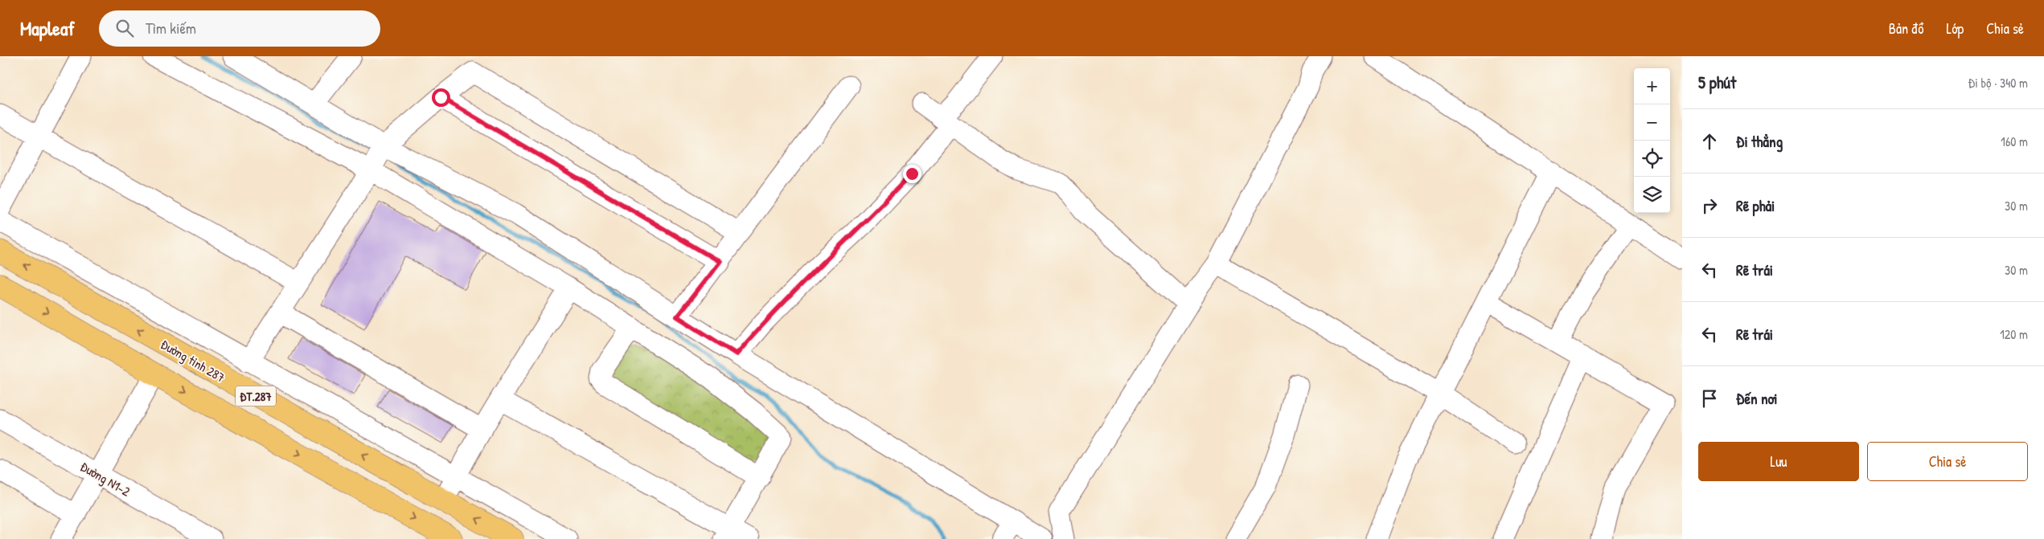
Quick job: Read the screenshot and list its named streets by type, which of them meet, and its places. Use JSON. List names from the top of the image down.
{
  "streets": {
    "main road": ["Đường tỉnh 287", "ĐT.287"],
    "street": ["Đường N1-2"]
  },
  "page": {
    "header": "Mapleaf",
    "search": "Tìm kiếm",
    "nav": ["Bản đồ", "Lớp", "Chia sẻ"],
    "heading": ["5 phút", "Đi bộ · 340 m"],
    "map_buttons": ["+", "−"],
    "list": [
      ["Đi thẳng", "160 m"],
      ["Rẽ phải", "30 m"],
      ["Rẽ trái", "30 m"],
      ["Rẽ trái", "120 m"],
      "Đến nơi"
    ],
    "buttons": ["Lưu", "Chia sẻ"]
  }
}
